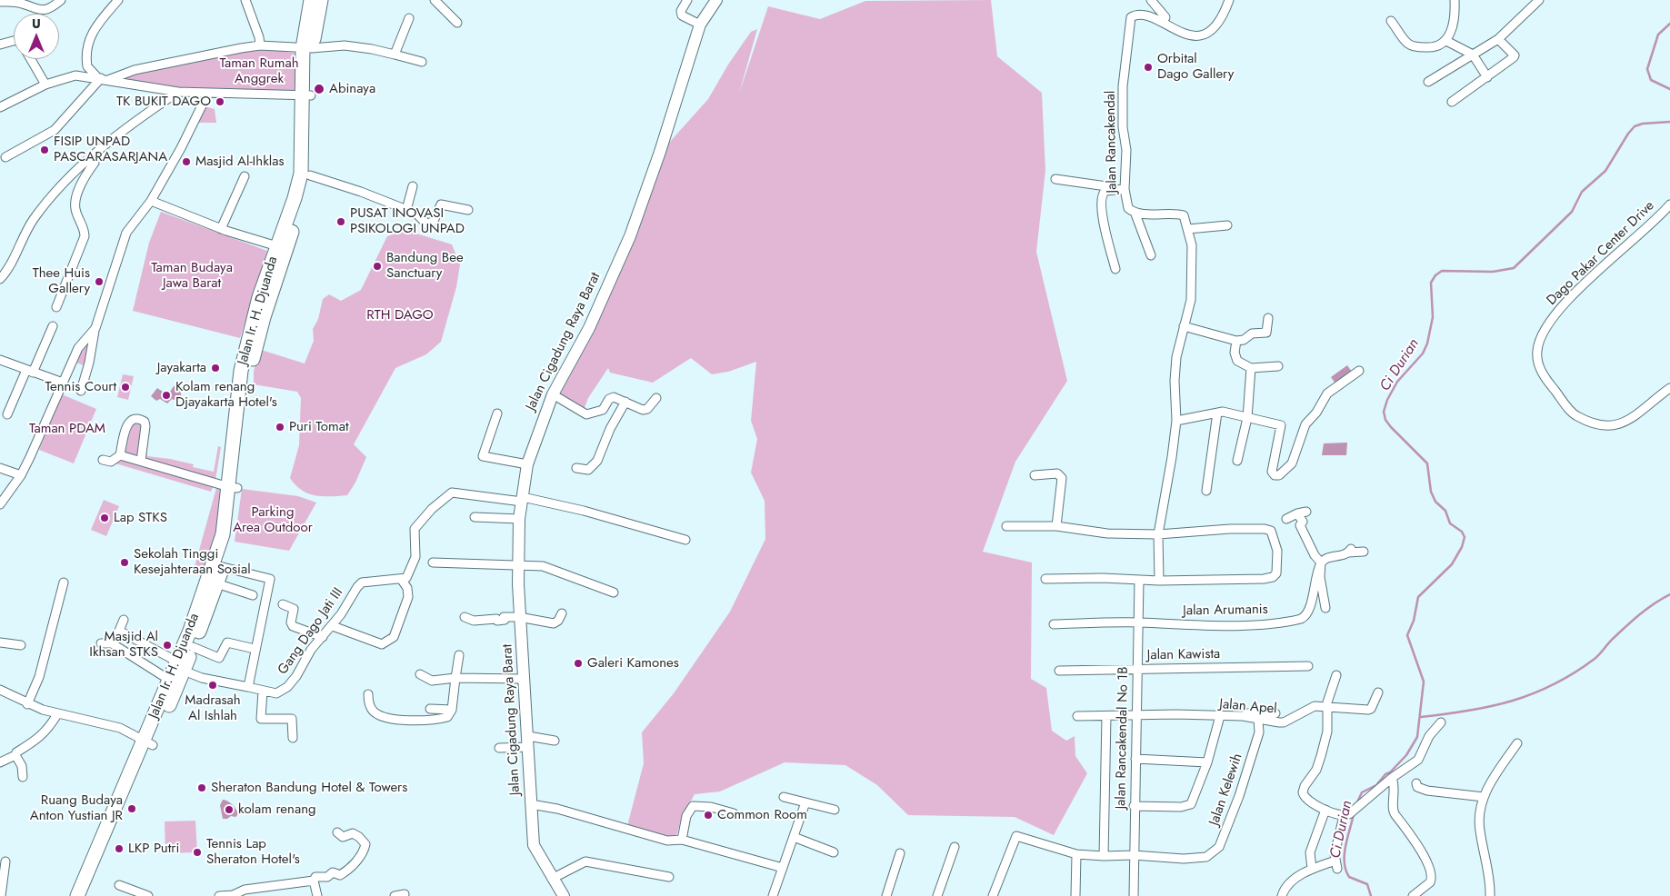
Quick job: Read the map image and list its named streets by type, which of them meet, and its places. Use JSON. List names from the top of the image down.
{
  "streets": {
    "main road": ["Jalan Ir. H. Djuanda"],
    "street": [
      "Jalan Rancakendal",
      "Dago Pakar Center Drive",
      "Jalan Cigadung Raya Barat",
      "Jalan Arumanis",
      "Gang Dago Jati III",
      "Jalan Kawista",
      "Jalan Apel",
      "Jalan Rancakendal No 1B",
      "Jalan Kelewih"
    ]
  },
  "crossings": [
    ["Jalan Ir. H. Djuanda", "Gang Dago Jati III"],
    ["Jalan Arumanis", "Jalan Rancakendal No 1B"],
    ["Jalan Kawista", "Jalan Rancakendal No 1B"],
    ["Jalan Apel", "Jalan Rancakendal No 1B"],
    ["Jalan Apel", "Jalan Kelewih"],
    ["Jalan Rancakendal No 1B", "Jalan Kelewih"]
  ],
  "water": ["Ci Durian"],
  "parks": [
    "Taman Rumah Anggrek",
    "Taman Budaya Jawa Barat",
    "RTH DAGO",
    "Taman PDAM",
    "Parking Area Outdoor"
  ],
  "places": [
    "Orbital Dago Gallery",
    "Abinaya",
    "TK BUKIT DAGO",
    "FISIP UNPAD PASCARASARJANA",
    "Masjid Al-Ihklas",
    "PUSAT INOVASI PSIKOLOGI UNPAD",
    "Bandung Bee Sanctuary",
    "Thee Huis Gallery",
    "Jayakarta",
    "Tennis Court",
    "Kolam renang Djayakarta Hotel's",
    "Puri Tomat",
    "Lap STKS",
    "Sekolah Tinggi Kesejahteraan Sosial",
    "Masjid Al Ikhsan STKS",
    "Galeri Kamones",
    "Madrasah Al Ishlah",
    "Sheraton Bandung Hotel & Towers",
    "Ruang Budaya Anton Yustian JR",
    "kolam renang",
    "Common Room",
    "LKP Putri",
    "Tennis Lap Sheraton Hotel's"
  ],
  "north": "top"
}
